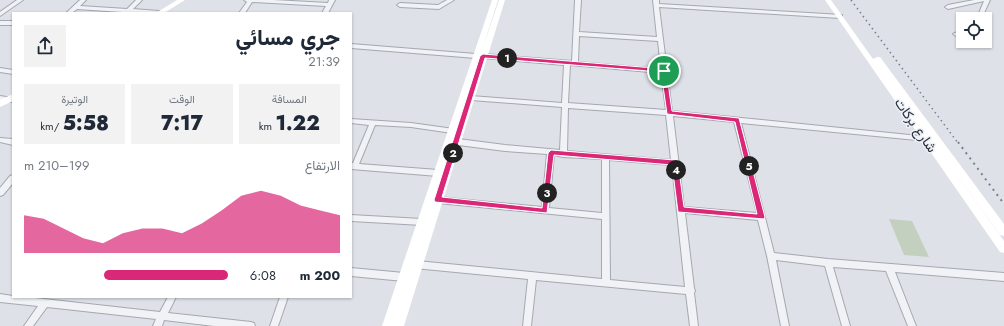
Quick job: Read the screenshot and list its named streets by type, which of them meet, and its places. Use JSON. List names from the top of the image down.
{
  "streets": {
    "street": ["شارع بركات"]
  },
  "page": {
    "heading": ["جري مسائي", "21:39"],
    "pins": [
      "1",
      "2",
      "5",
      "4",
      "3"
    ],
    "stats": [
      ["المسافة", "1.22 km"],
      ["الوقت", "7:17"],
      ["الوتيرة", "5:58 /km"]
    ],
    "chart": ["الارتفاع", "199–210 m"],
    "list": [
      {
        "name": "200 m",
        "note": "6:08"
      }
    ]
  }
}
